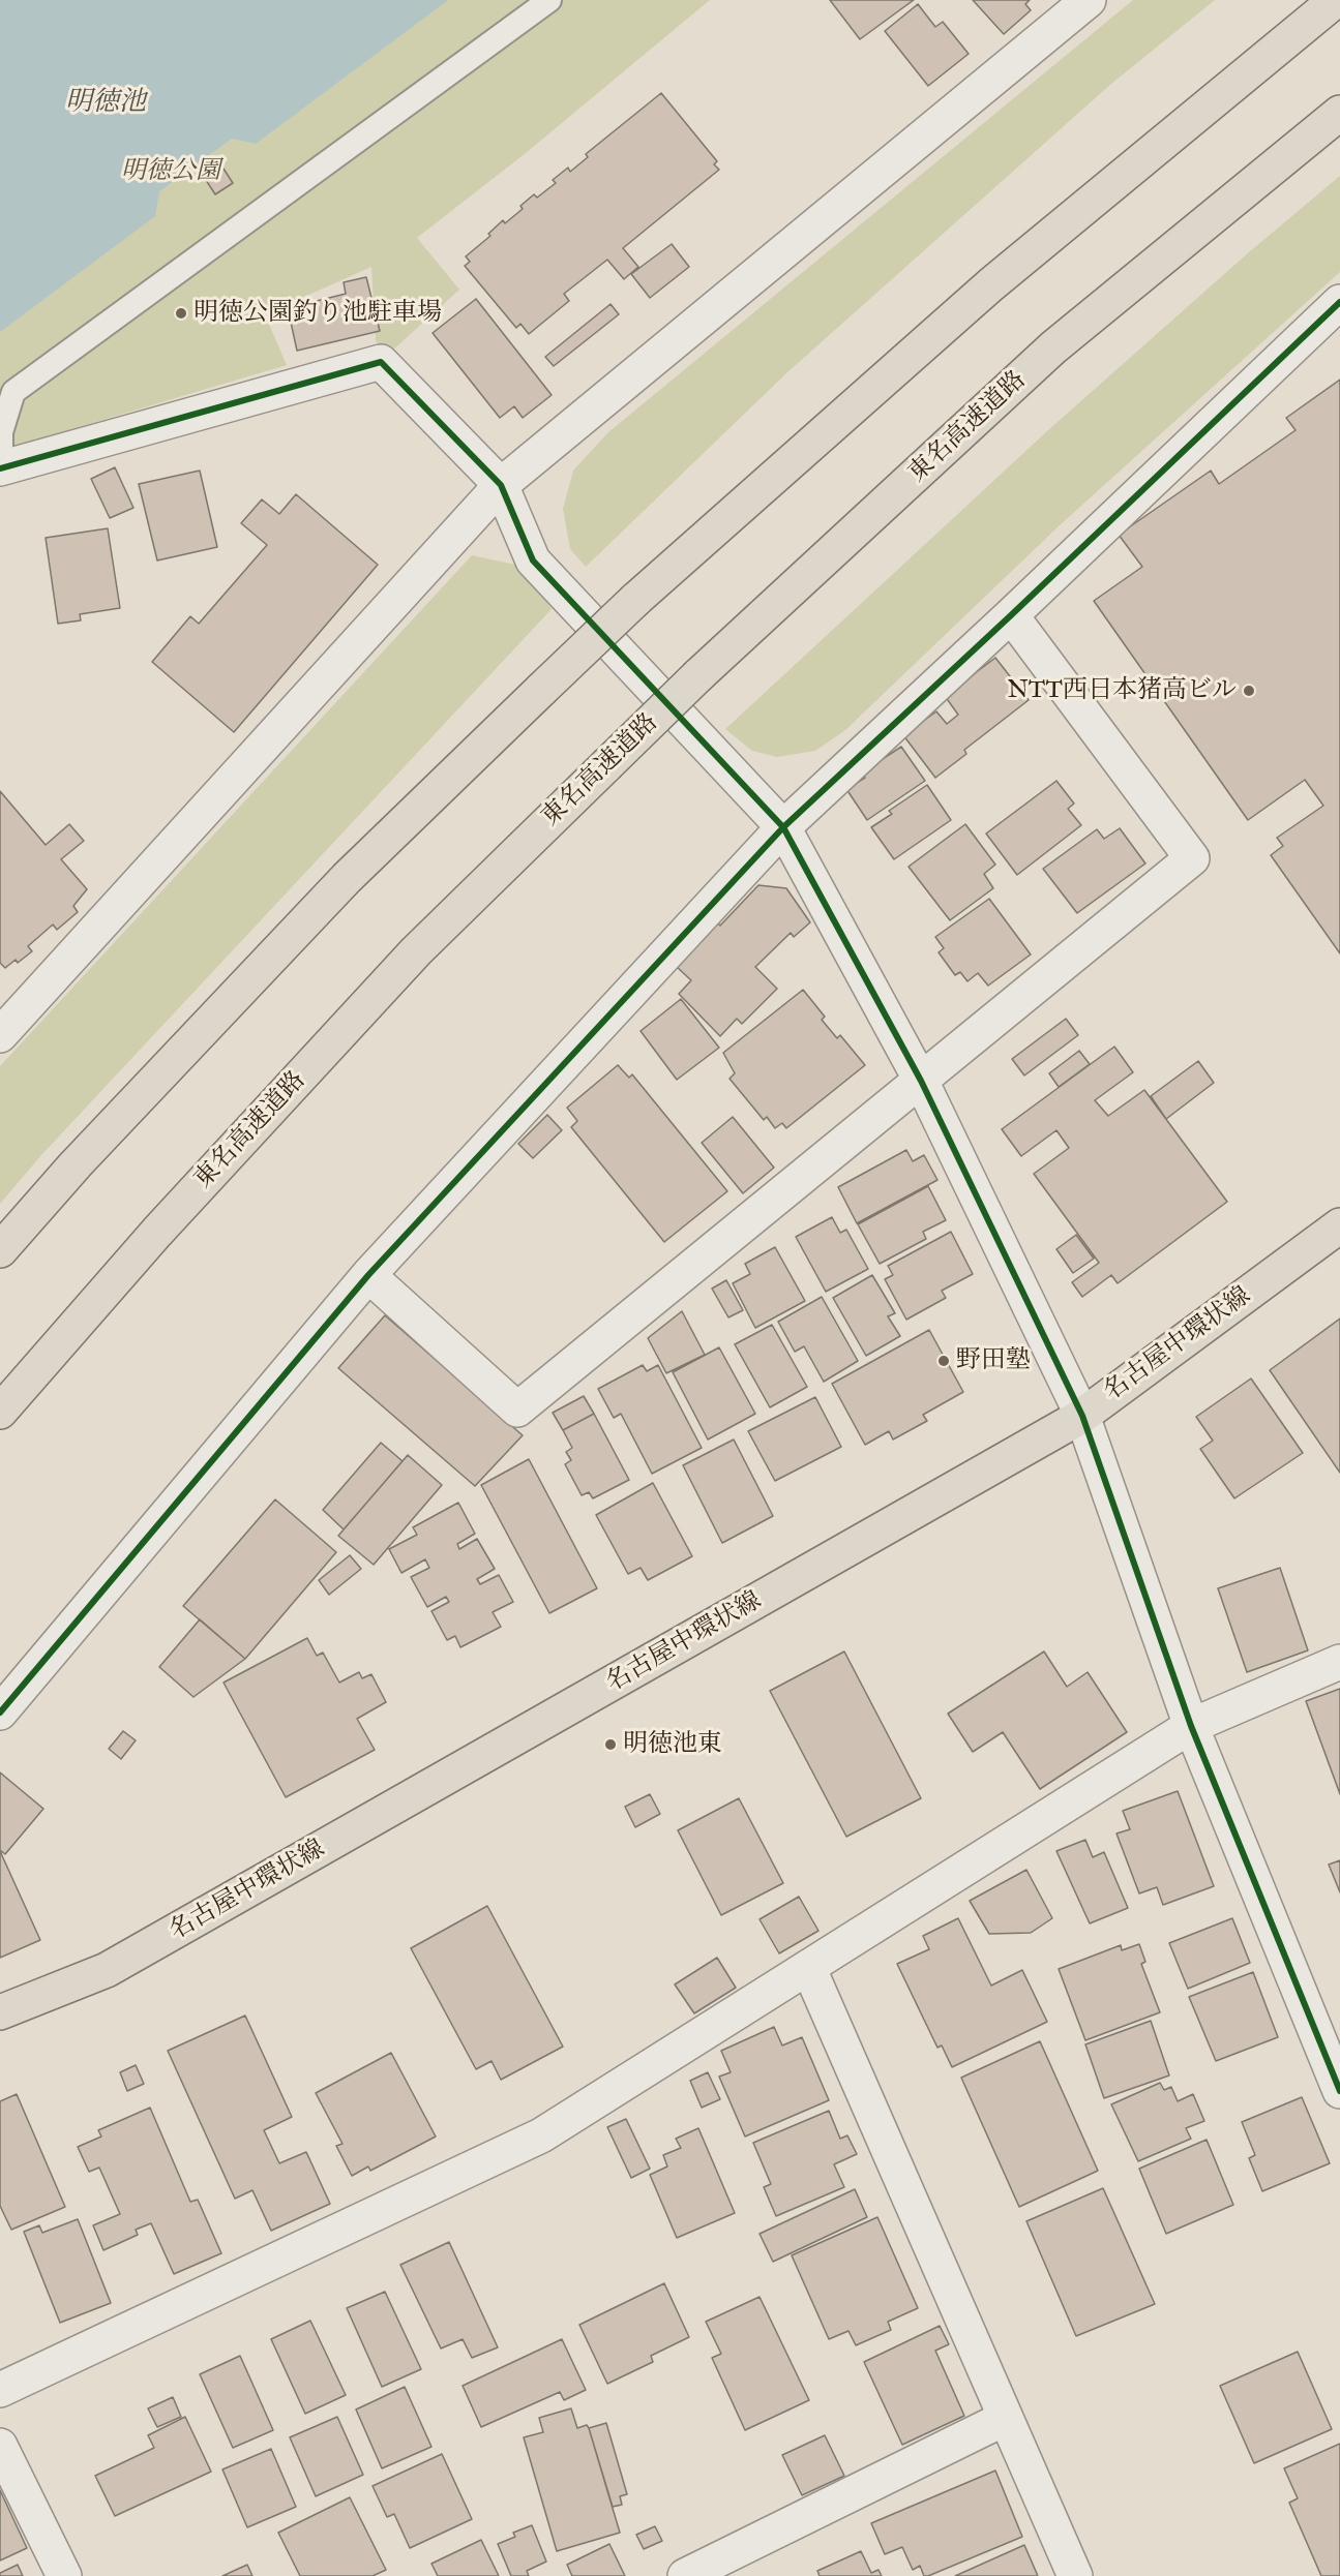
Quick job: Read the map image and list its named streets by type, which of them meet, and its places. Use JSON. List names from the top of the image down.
{
  "streets": {
    "main road": ["東名高速道路", "名古屋中環状線"]
  },
  "water": ["明徳池"],
  "parks": ["明徳公園"],
  "places": [
    "明徳公園釣り池駐車場",
    "NTT西日本猪高ビル",
    "野田塾",
    "明徳池東"
  ]
}
